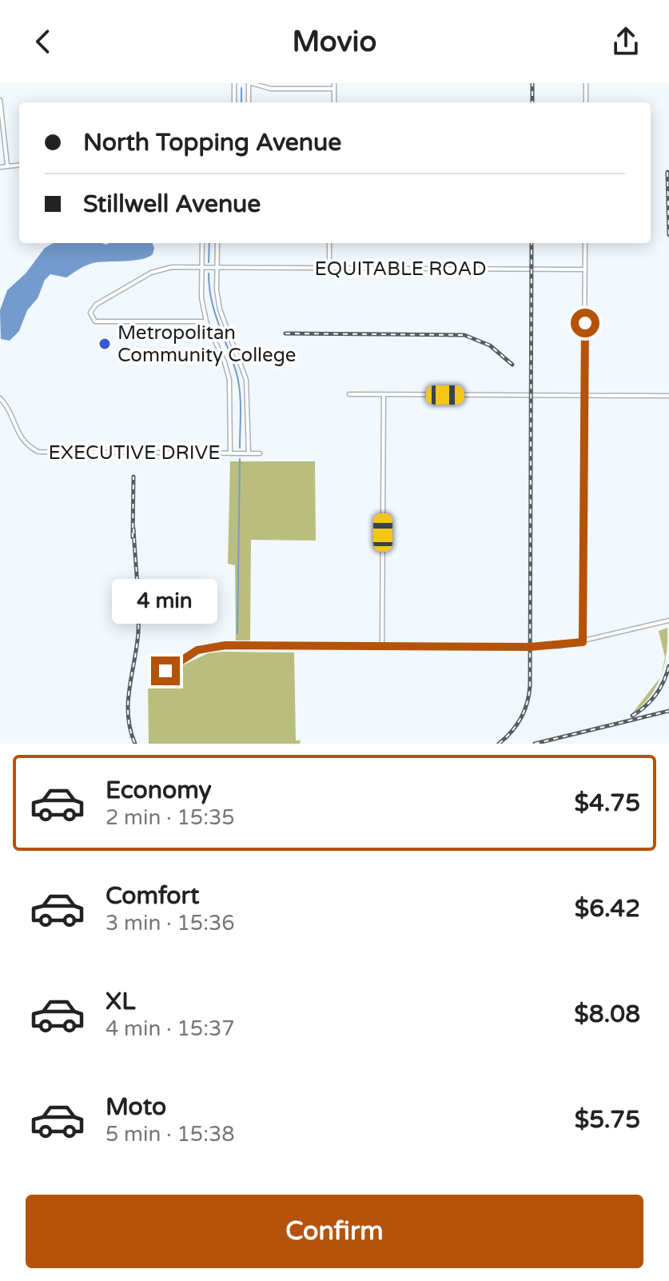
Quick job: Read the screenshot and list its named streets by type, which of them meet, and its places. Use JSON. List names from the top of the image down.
{
  "streets": {
    "street": ["EQUITABLE ROAD", "EXECUTIVE DRIVE"]
  },
  "places": ["Metropolitan Community College"],
  "page": {
    "header": "Movio",
    "banner": ["North Topping Avenue", "Stillwell Avenue"],
    "bubble": "4 min",
    "list": [
      {
        "name": "Economy",
        "note": "2 min · 15:35",
        "value": "$4.75"
      },
      {
        "name": "Comfort",
        "note": "3 min · 15:36",
        "value": "$6.42"
      },
      {
        "name": "XL",
        "note": "4 min · 15:37",
        "value": "$8.08"
      },
      {
        "name": "Moto",
        "note": "5 min · 15:38",
        "value": "$5.75"
      }
    ],
    "buttons": "Confirm"
  }
}
